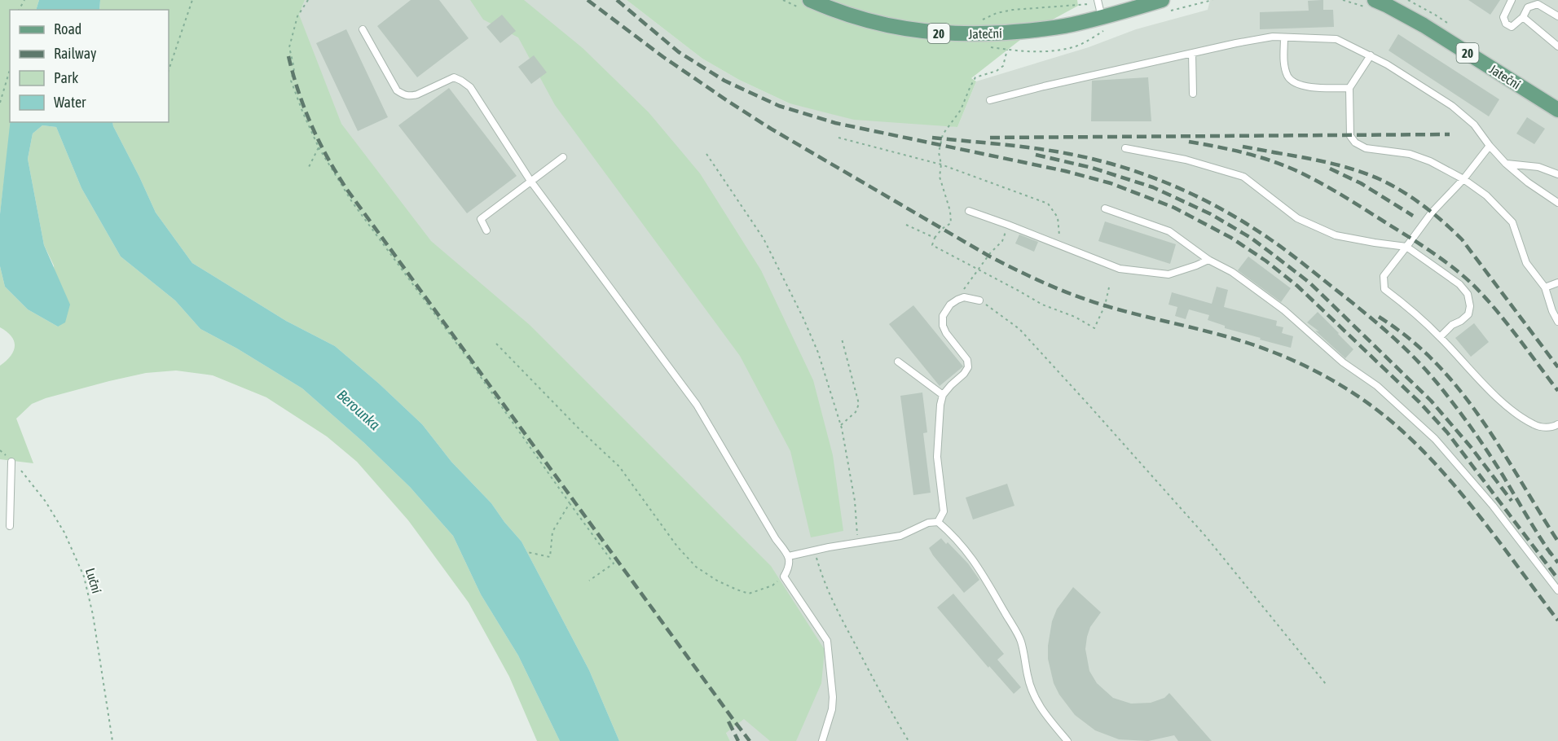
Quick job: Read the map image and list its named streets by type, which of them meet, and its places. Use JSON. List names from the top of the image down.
{
  "streets": {
    "main road": ["20", "Jateční"],
    "path": ["Luční"]
  },
  "water": ["Berounka"],
  "legend": [
    "Road",
    "Railway",
    "Park",
    "Water"
  ]
}
